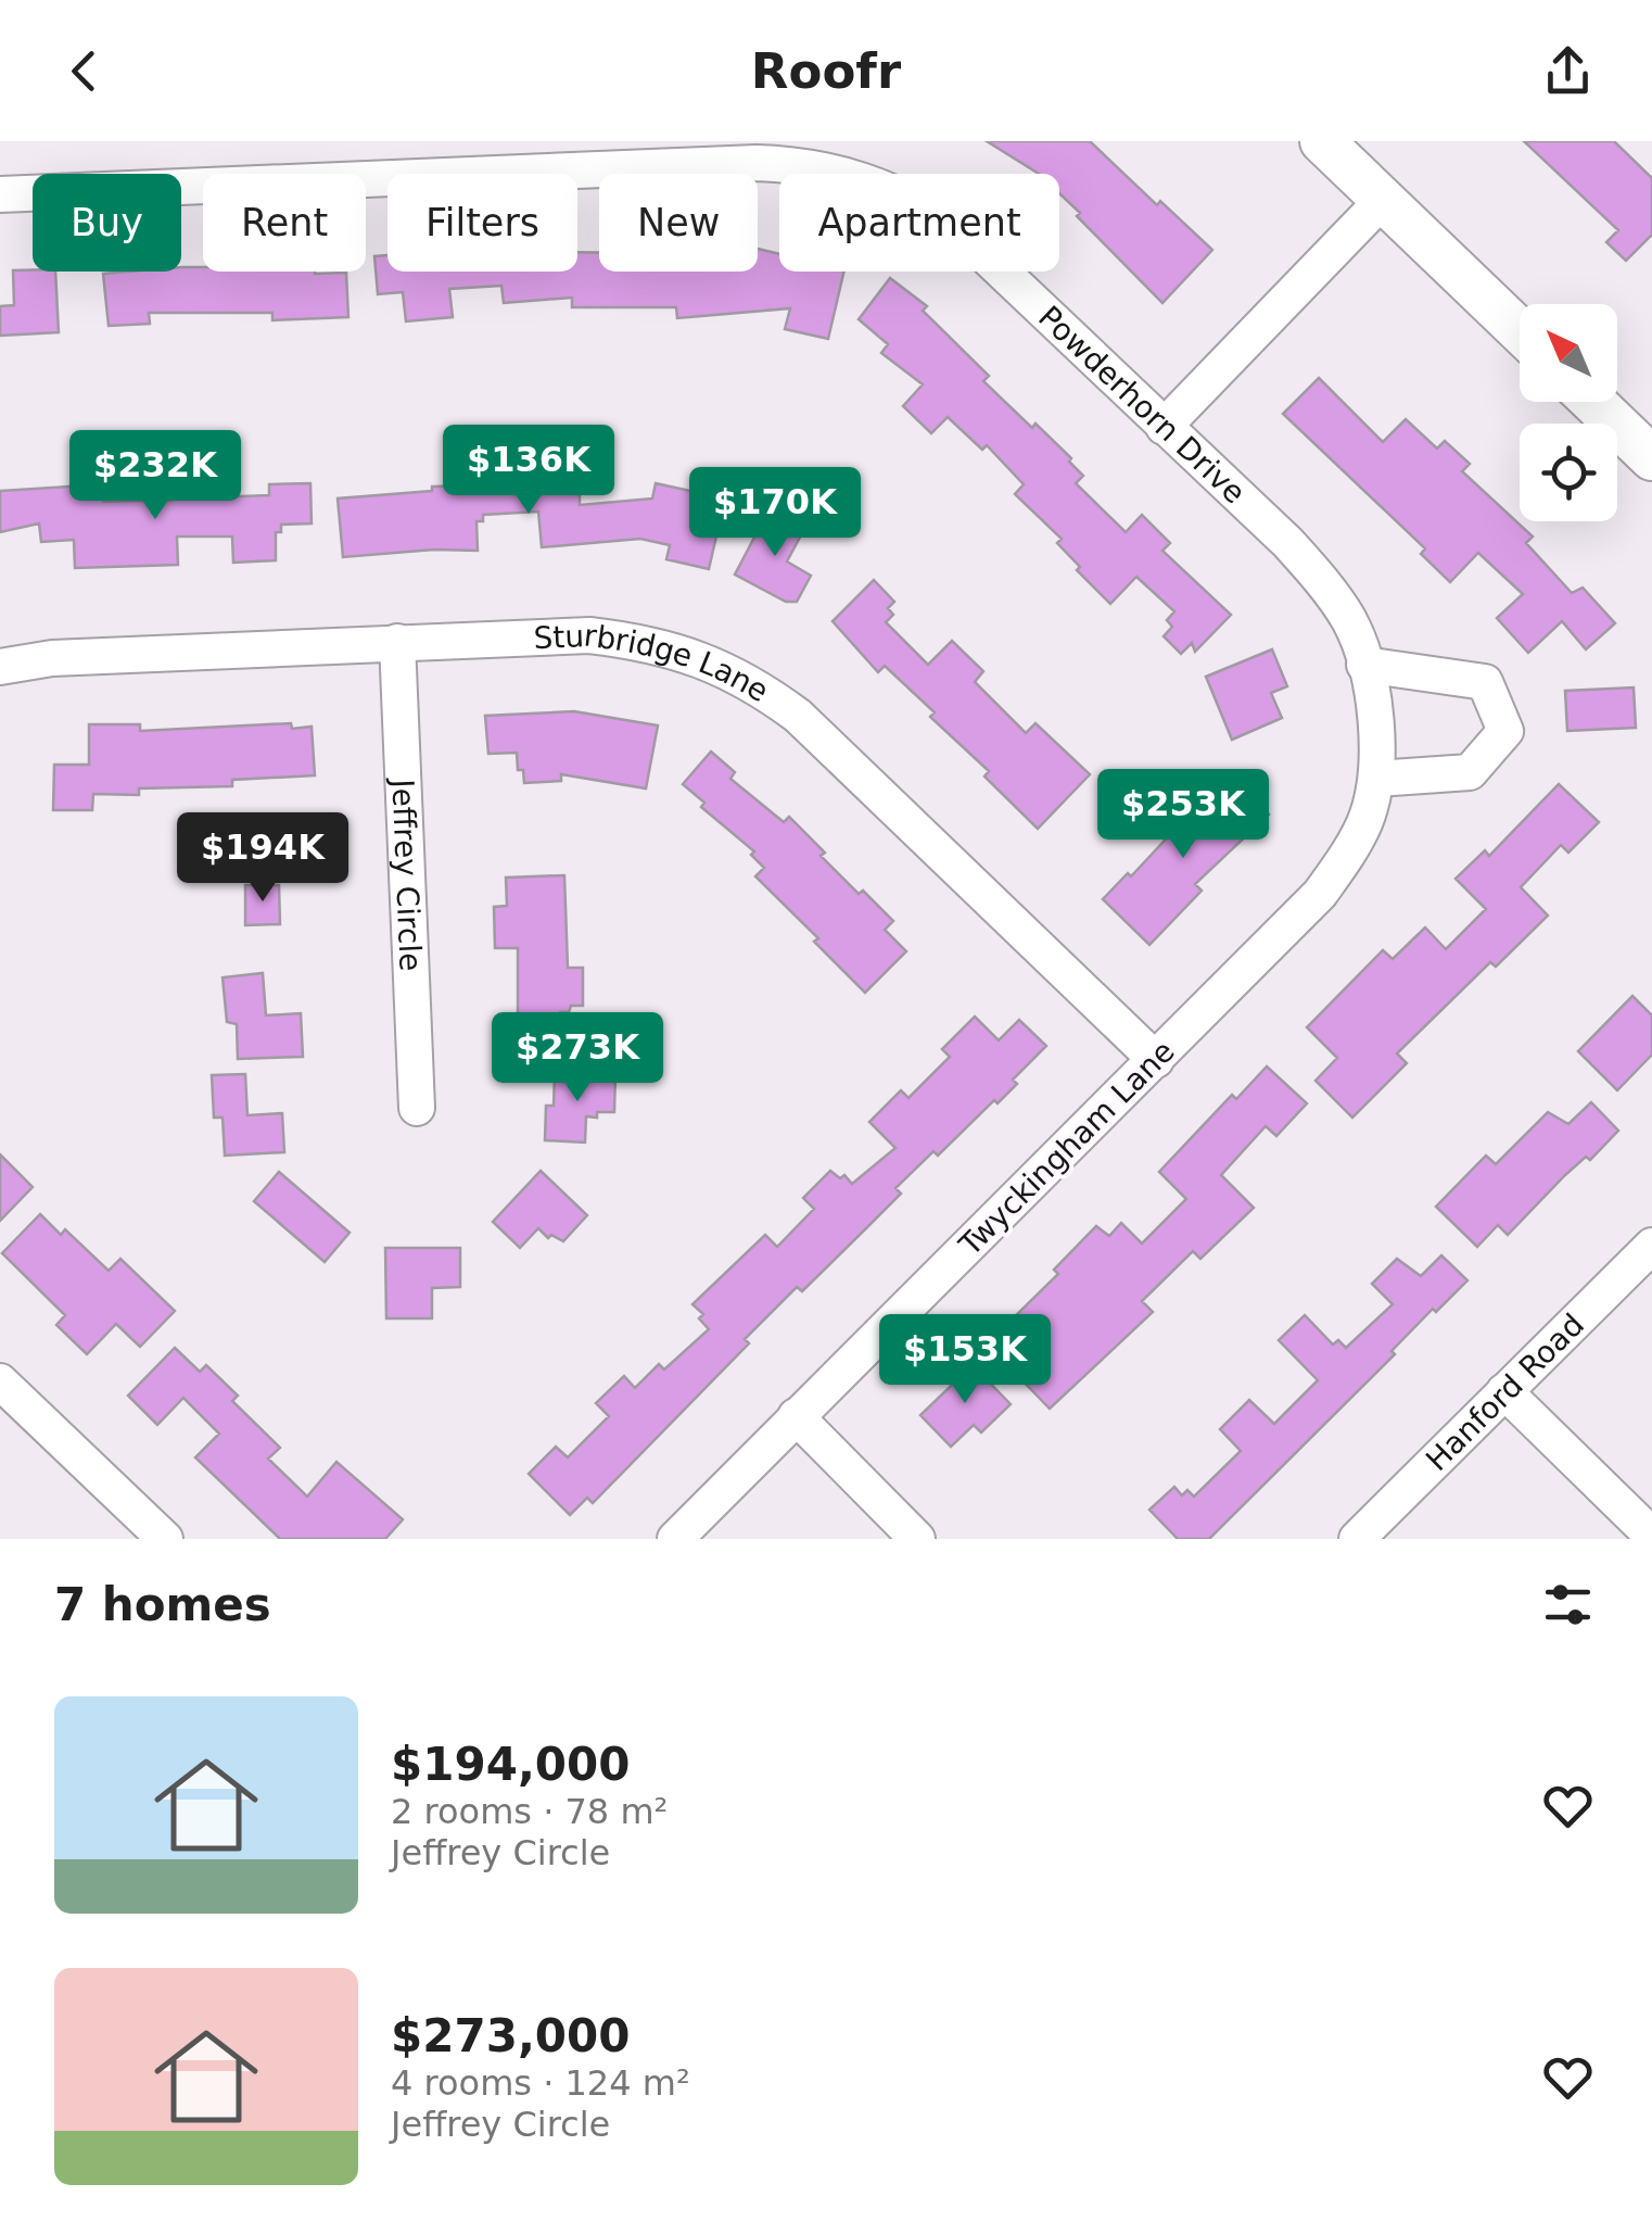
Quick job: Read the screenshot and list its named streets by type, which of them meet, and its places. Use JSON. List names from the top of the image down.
{
  "streets": {
    "street": [
      "Powderhorn Drive",
      "Sturbridge Lane",
      "Jeffrey Circle",
      "Twyckingham Lane",
      "Hanford Road"
    ]
  },
  "crossings": [
    ["Powderhorn Drive", "Twyckingham Lane"],
    ["Sturbridge Lane", "Jeffrey Circle"],
    ["Sturbridge Lane", "Twyckingham Lane"]
  ],
  "north": "top left",
  "page": {
    "header": "Roofr",
    "chip": [
      "Buy",
      "Rent",
      "Filters",
      "New",
      "Apartment"
    ],
    "price": [
      "$136K",
      "$232K",
      "$170K",
      "$253K",
      "$194K",
      "$273K",
      "$153K"
    ],
    "heading": "7 homes",
    "list": [
      {
        "name": "$194,000",
        "note": "2 rooms · 78 m² · Jeffrey Circle"
      },
      {
        "name": "$273,000",
        "note": "4 rooms · 124 m² · Jeffrey Circle"
      }
    ]
  }
}
